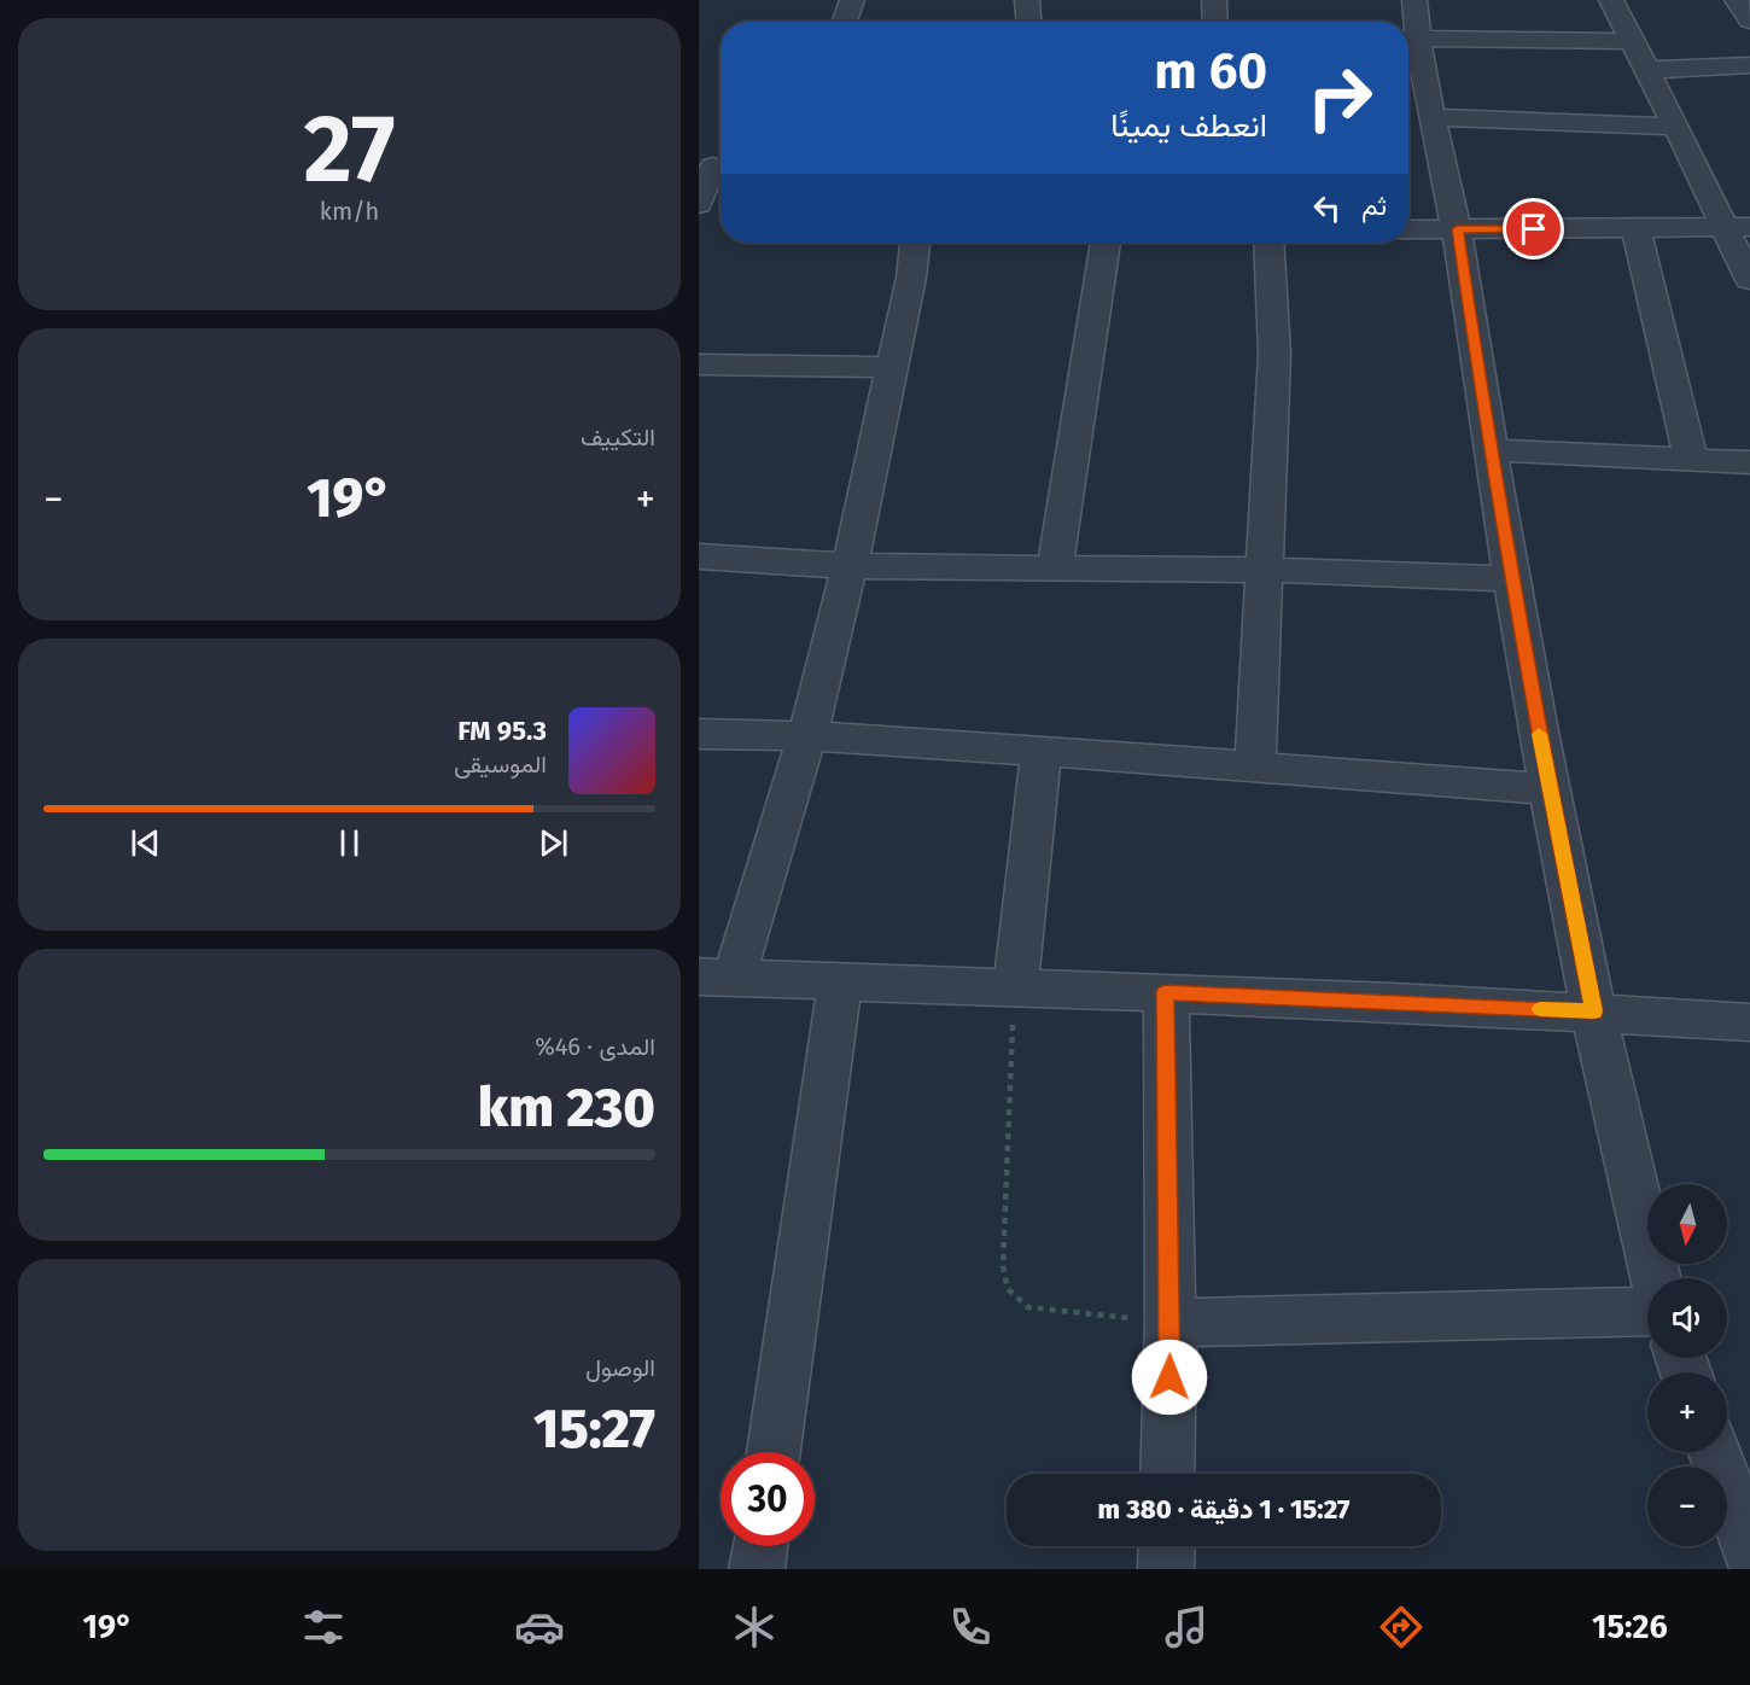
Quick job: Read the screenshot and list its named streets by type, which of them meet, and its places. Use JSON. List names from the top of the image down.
{
  "north": "bottom",
  "page": {
    "tile": [
      ["27", "km/h"],
      "التكييف",
      ["المدى · 46%", "230 km"],
      ["الوصول", "15:27"]
    ],
    "turn": ["60 m", "انعطف يمينًا"],
    "then": "ثم",
    "heat": ["−", "19°", "+"],
    "song": ["95.3 FM", "الموسيقى"],
    "map_buttons": ["+", "−"],
    "limit": "30",
    "trip": "15:27 · 1 دقيقة · 380 m",
    "tabs": ["15:26", "19°"]
  }
}
